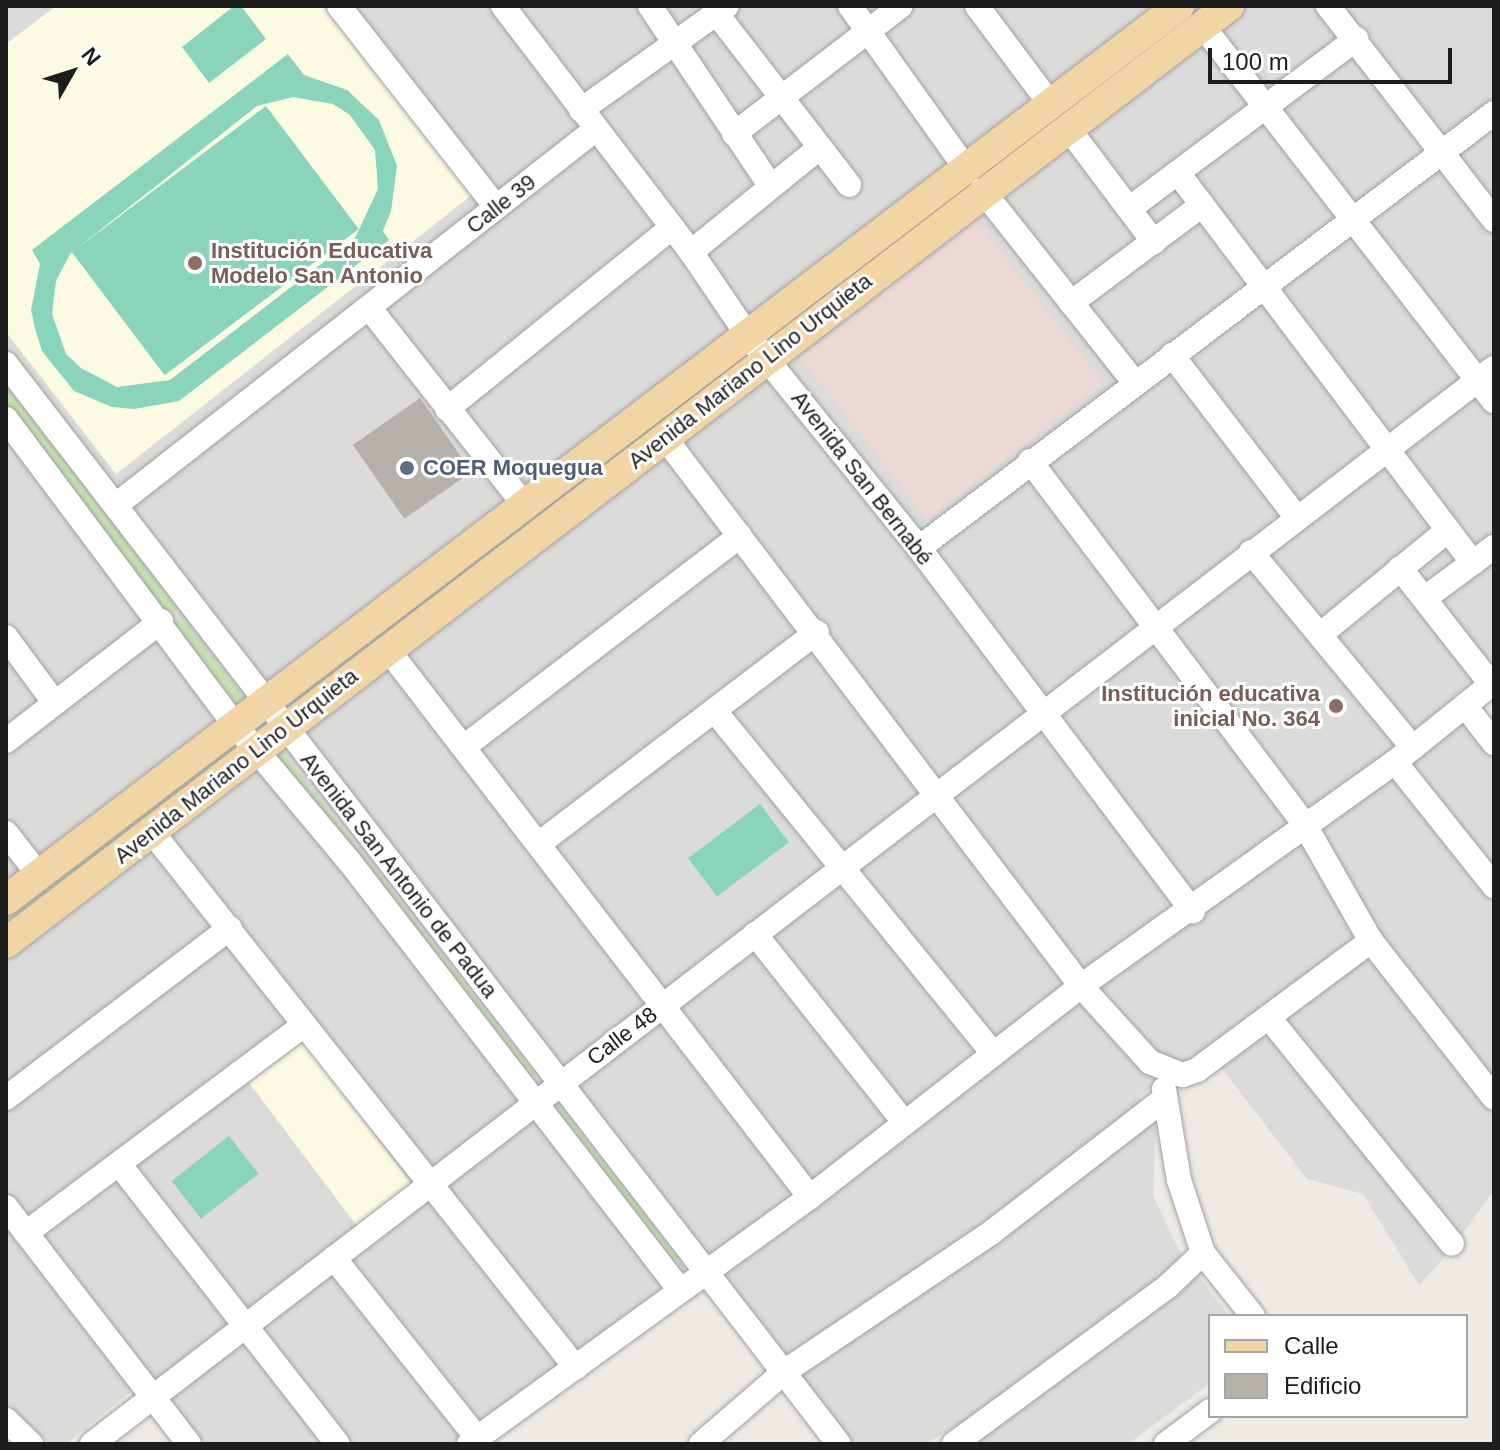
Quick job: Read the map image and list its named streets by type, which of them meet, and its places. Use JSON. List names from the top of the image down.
{
  "streets": {
    "main road": ["Avenida Mariano Lino Urquieta"],
    "street": [
      "Calle 39",
      "Avenida San Bernabé",
      "Avenida San Antonio de Padua",
      "Calle 48"
    ]
  },
  "crossings": [
    ["Calle 39", "Avenida San Bernabé"],
    ["Calle 39", "Avenida San Antonio de Padua"],
    ["Avenida Mariano Lino Urquieta", "Avenida San Bernabé"],
    ["Avenida Mariano Lino Urquieta", "Avenida San Antonio de Padua"],
    ["Avenida San Bernabé", "Calle 48"],
    ["Avenida San Antonio de Padua", "Calle 48"]
  ],
  "places": ["Institución Educativa Modelo San Antonio", "COER Moquegua", "Institución educativa inicial No. 364"],
  "legend": ["Calle", "Edificio"],
  "scale_bar": "100 m",
  "north": "top right"
}
